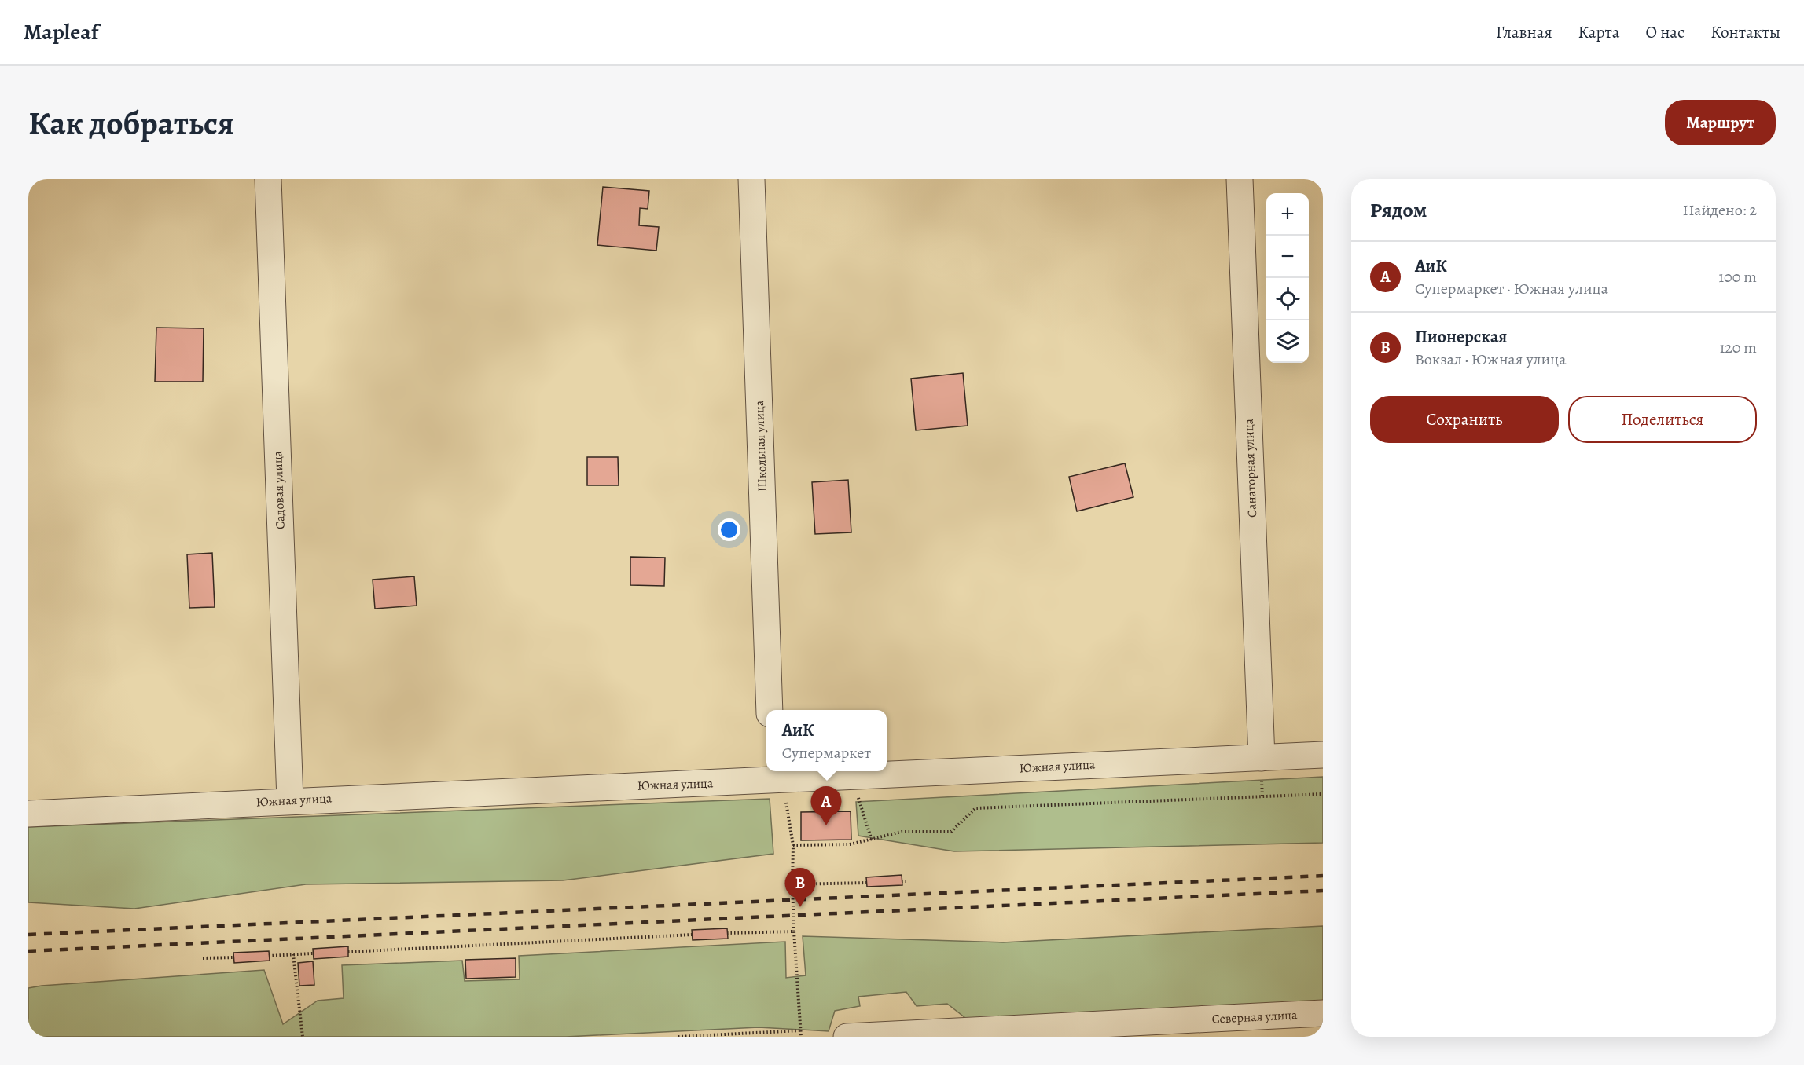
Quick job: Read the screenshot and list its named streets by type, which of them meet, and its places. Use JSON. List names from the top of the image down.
{
  "streets": {
    "street": [
      "Школьная улица",
      "Санаторная улица",
      "Садовая улица",
      "Южная улица",
      "Северная улица"
    ]
  },
  "crossings": [
    ["Санаторная улица", "Южная улица"],
    ["Садовая улица", "Южная улица"]
  ],
  "page": {
    "header": "Mapleaf",
    "nav": [
      "Главная",
      "Карта",
      "О нас",
      "Контакты"
    ],
    "buttons": [
      "Маршрут",
      ["Сохранить", "Поделиться"]
    ],
    "title": "Как добраться",
    "heading": ["Рядом", "Найдено: 2"],
    "map_buttons": ["+", "−"],
    "list": [
      {
        "mark": "A",
        "name": "АиК",
        "note": "Супермаркет · Южная улица",
        "value": "100 m"
      },
      {
        "mark": "B",
        "name": "Пионерская",
        "note": "Вокзал · Южная улица",
        "value": "120 m"
      }
    ],
    "popup": ["АиК", "Супермаркет"],
    "pins": ["A", "B"]
  }
}
